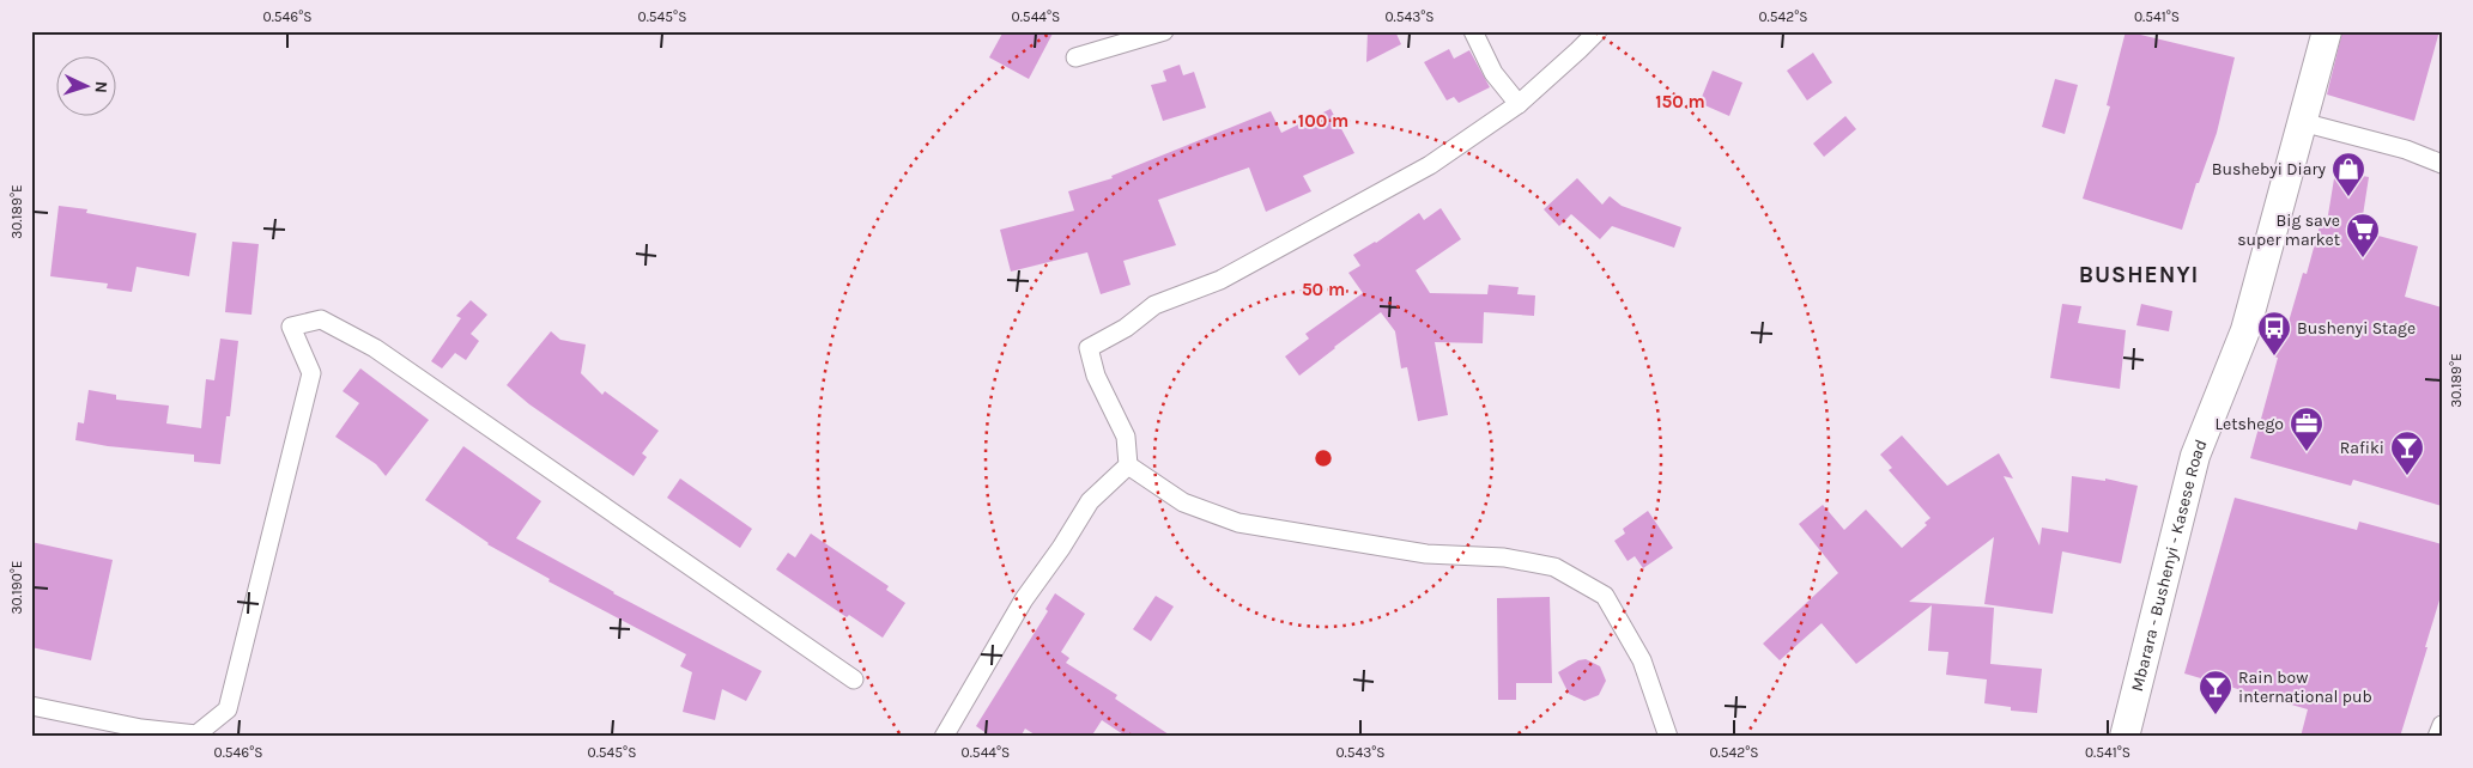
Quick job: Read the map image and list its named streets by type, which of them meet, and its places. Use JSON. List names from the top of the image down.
{
  "streets": {
    "main road": ["Mbarara - Bushenyi - Kasese Road"]
  },
  "districts": ["BUSHENYI"],
  "places": {
    "shop": ["Bushebyi Diary"],
    "supermarket": ["Big save super market"],
    "bus stop": ["Bushenyi Stage"],
    "office": ["Letshego"],
    "bar": ["Rafiki", "Rain bow international pub"]
  },
  "north": "right",
  "coordinates": [
    "0.546°S",
    "0.545°S",
    "0.544°S",
    "0.543°S",
    "0.542°S",
    "0.541°S",
    "30.189°E",
    "30.190°E"
  ],
  "rings": ["150 m", "100 m", "50 m"]
}
